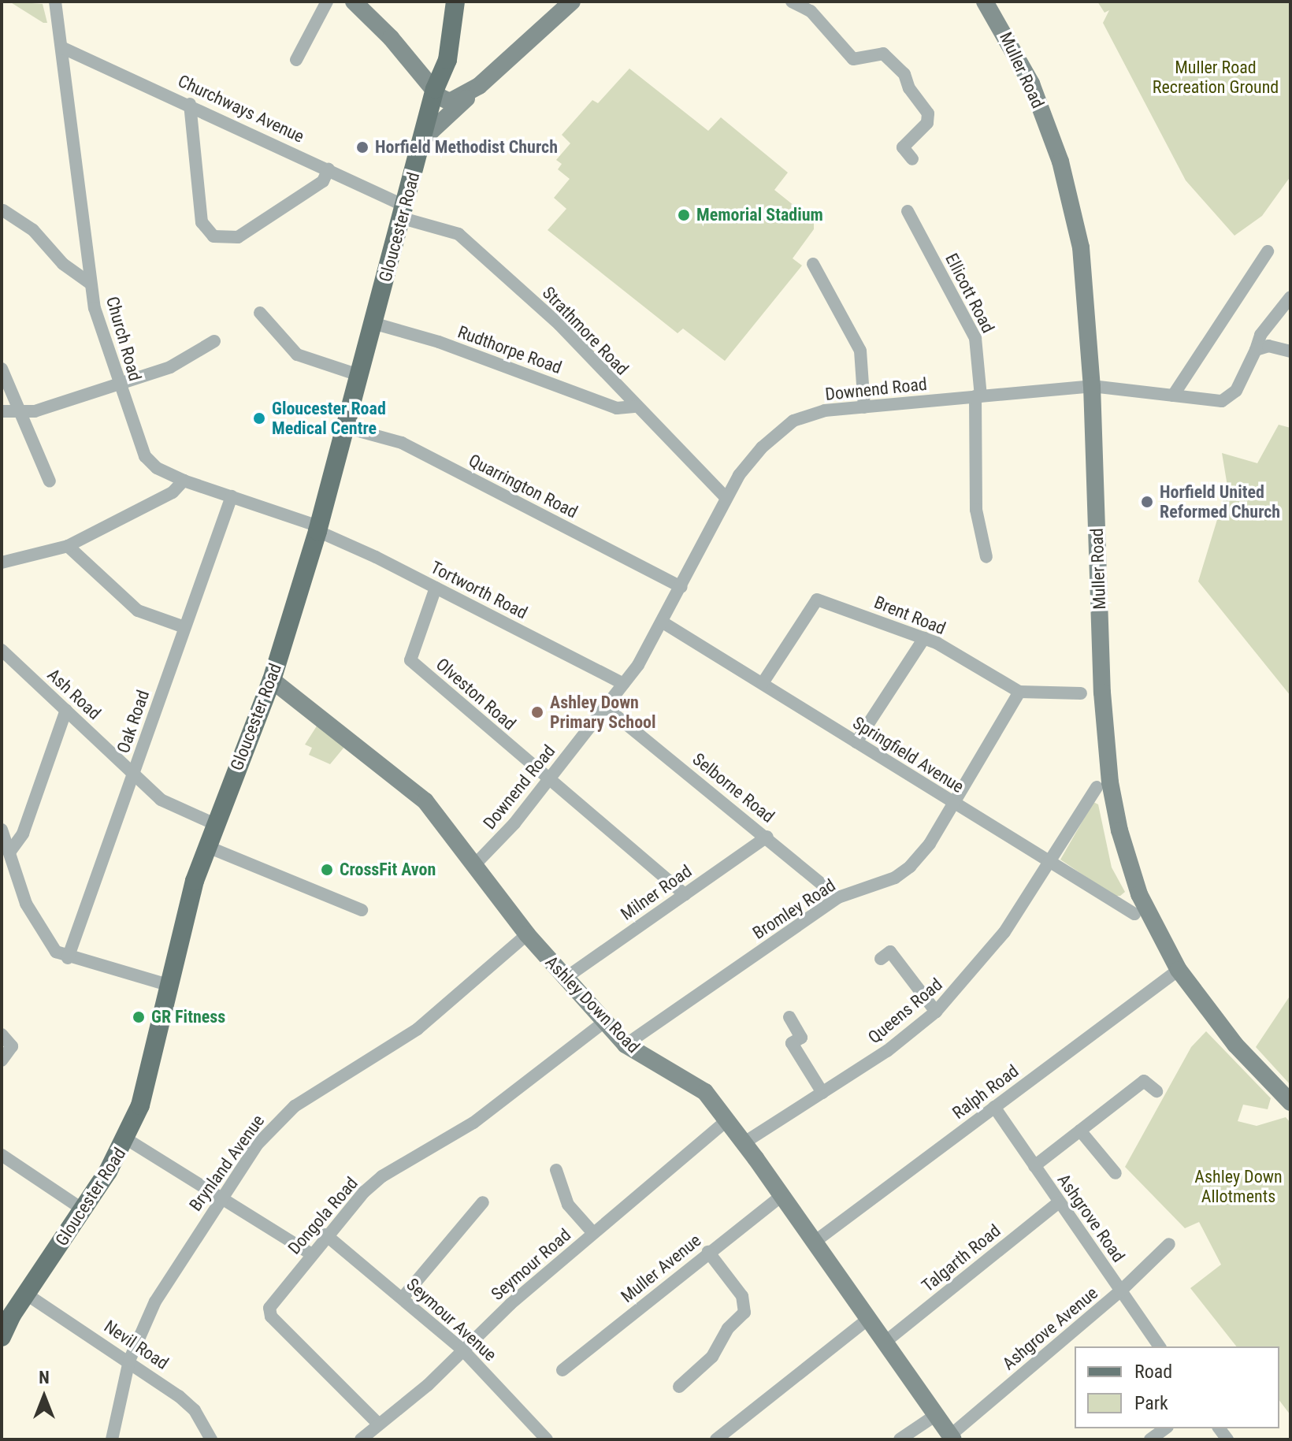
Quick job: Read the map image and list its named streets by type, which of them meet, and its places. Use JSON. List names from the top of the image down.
{
  "streets": {
    "main road": ["Muller Road", "Gloucester Road", "Ashley Down Road"],
    "street": [
      "Churchways Avenue",
      "Ellicott Road",
      "Strathmore Road",
      "Church Road",
      "Rudthorpe Road",
      "Downend Road",
      "Quarrington Road",
      "Tortworth Road",
      "Brent Road",
      "Ash Road",
      "Olveston Road",
      "Oak Road",
      "Springfield Avenue",
      "Selborne Road",
      "Milner Road",
      "Bromley Road",
      "Queens Road",
      "Ralph Road",
      "Brynland Avenue",
      "Dongola Road",
      "Ashgrove Road",
      "Talgarth Road",
      "Seymour Road",
      "Muller Avenue",
      "Seymour Avenue",
      "Ashgrove Avenue",
      "Nevil Road"
    ]
  },
  "crossings": [
    ["Muller Road", "Downend Road"],
    ["Muller Road", "Brent Road"],
    ["Muller Road", "Ralph Road"],
    ["Churchways Avenue", "Gloucester Road"],
    ["Churchways Avenue", "Strathmore Road"],
    ["Churchways Avenue", "Church Road"],
    ["Gloucester Road", "Strathmore Road"],
    ["Gloucester Road", "Church Road"],
    ["Gloucester Road", "Rudthorpe Road"],
    ["Gloucester Road", "Quarrington Road"],
    ["Gloucester Road", "Tortworth Road"],
    ["Gloucester Road", "Ash Road"],
    ["Gloucester Road", "Ashley Down Road"],
    ["Gloucester Road", "Nevil Road"],
    ["Ellicott Road", "Downend Road"],
    ["Strathmore Road", "Rudthorpe Road"],
    ["Strathmore Road", "Downend Road"],
    ["Church Road", "Tortworth Road"],
    ["Church Road", "Oak Road"],
    ["Downend Road", "Quarrington Road"],
    ["Downend Road", "Tortworth Road"],
    ["Downend Road", "Olveston Road"],
    ["Downend Road", "Springfield Avenue"],
    ["Downend Road", "Selborne Road"],
    ["Downend Road", "Ashley Down Road"],
    ["Tortworth Road", "Olveston Road"],
    ["Brent Road", "Springfield Avenue"],
    ["Brent Road", "Bromley Road"],
    ["Ash Road", "Oak Road"],
    ["Springfield Avenue", "Bromley Road"],
    ["Springfield Avenue", "Queens Road"],
    ["Selborne Road", "Milner Road"],
    ["Selborne Road", "Bromley Road"],
    ["Milner Road", "Ashley Down Road"],
    ["Bromley Road", "Ashley Down Road"],
    ["Ashley Down Road", "Queens Road"],
    ["Ashley Down Road", "Ralph Road"],
    ["Ashley Down Road", "Brynland Avenue"],
    ["Ashley Down Road", "Dongola Road"],
    ["Ashley Down Road", "Talgarth Road"],
    ["Ashley Down Road", "Seymour Road"],
    ["Ashley Down Road", "Muller Avenue"],
    ["Ashley Down Road", "Ashgrove Avenue"],
    ["Ralph Road", "Ashgrove Road"],
    ["Brynland Avenue", "Nevil Road"],
    ["Dongola Road", "Seymour Road"],
    ["Dongola Road", "Seymour Avenue"],
    ["Ashgrove Road", "Talgarth Road"],
    ["Ashgrove Road", "Ashgrove Avenue"],
    ["Seymour Road", "Seymour Avenue"]
  ],
  "parks": ["Muller Road Recreation Ground", "Ashley Down Allotments"],
  "places": [
    "Horfield Methodist Church",
    "Memorial Stadium",
    "Gloucester Road Medical Centre",
    "Horfield United Reformed Church",
    "Ashley Down Primary School",
    "CrossFit Avon",
    "GR Fitness"
  ],
  "legend": ["Road", "Park"],
  "north": "top"
}
